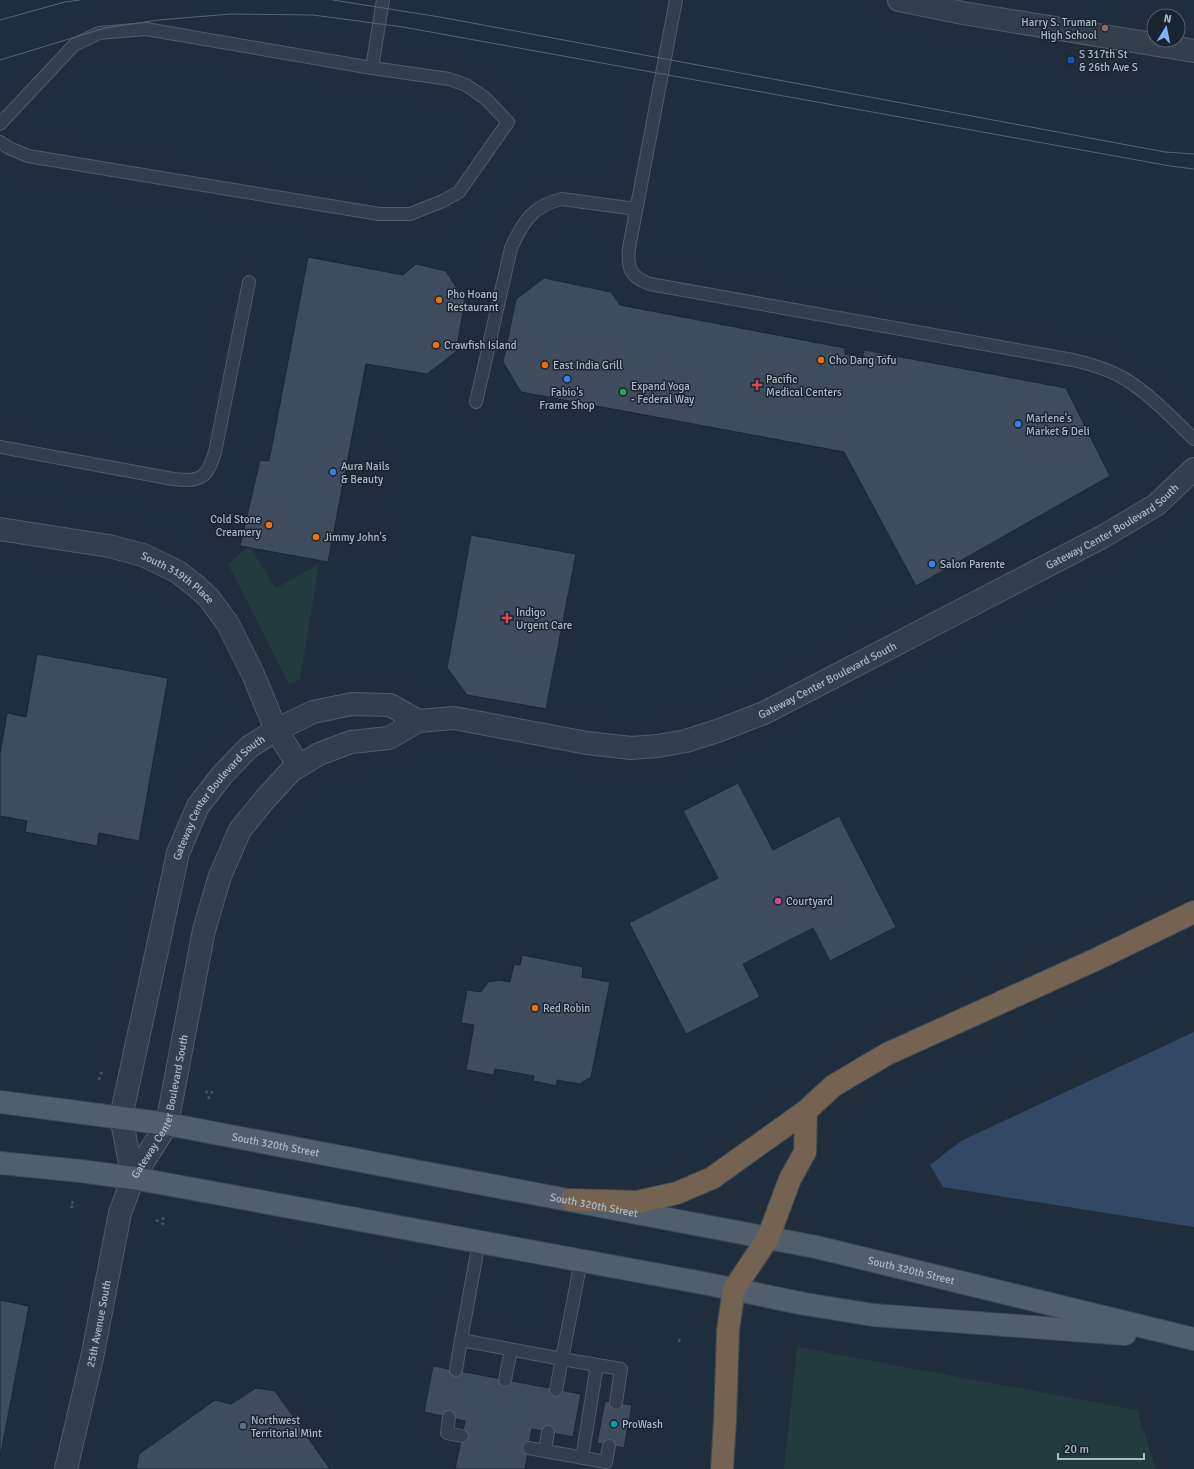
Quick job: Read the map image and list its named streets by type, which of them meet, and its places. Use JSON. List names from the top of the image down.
{
  "streets": {
    "main road": ["South 320th Street"],
    "street": ["Gateway Center Boulevard South", "South 319th Place", "25th Avenue South"]
  },
  "crossings": [
    ["Gateway Center Boulevard South", "South 319th Place"],
    ["Gateway Center Boulevard South", "South 320th Street"],
    ["Gateway Center Boulevard South", "25th Avenue South"],
    ["South 320th Street", "25th Avenue South"]
  ],
  "places": {
    "other": [
      "Harry S. Truman High School",
      "Pho Hoang Restaurant",
      "Crawfish Island",
      "Cho Dang Tofu",
      "East India Grill",
      "Fabio's Frame Shop",
      "Expand Yoga - Federal Way",
      "Marlene's Market & Deli",
      "Aura Nails & Beauty",
      "Cold Stone Creamery",
      "Jimmy John's",
      "Salon Parente",
      "Courtyard",
      "Red Robin",
      "ProWash",
      "Northwest Territorial Mint"
    ],
    "transit": ["S 317th St & 26th Ave S"],
    "health": ["Pacific Medical Centers", "Indigo Urgent Care"]
  },
  "scale_bar": "20 m",
  "north": "top"
}
